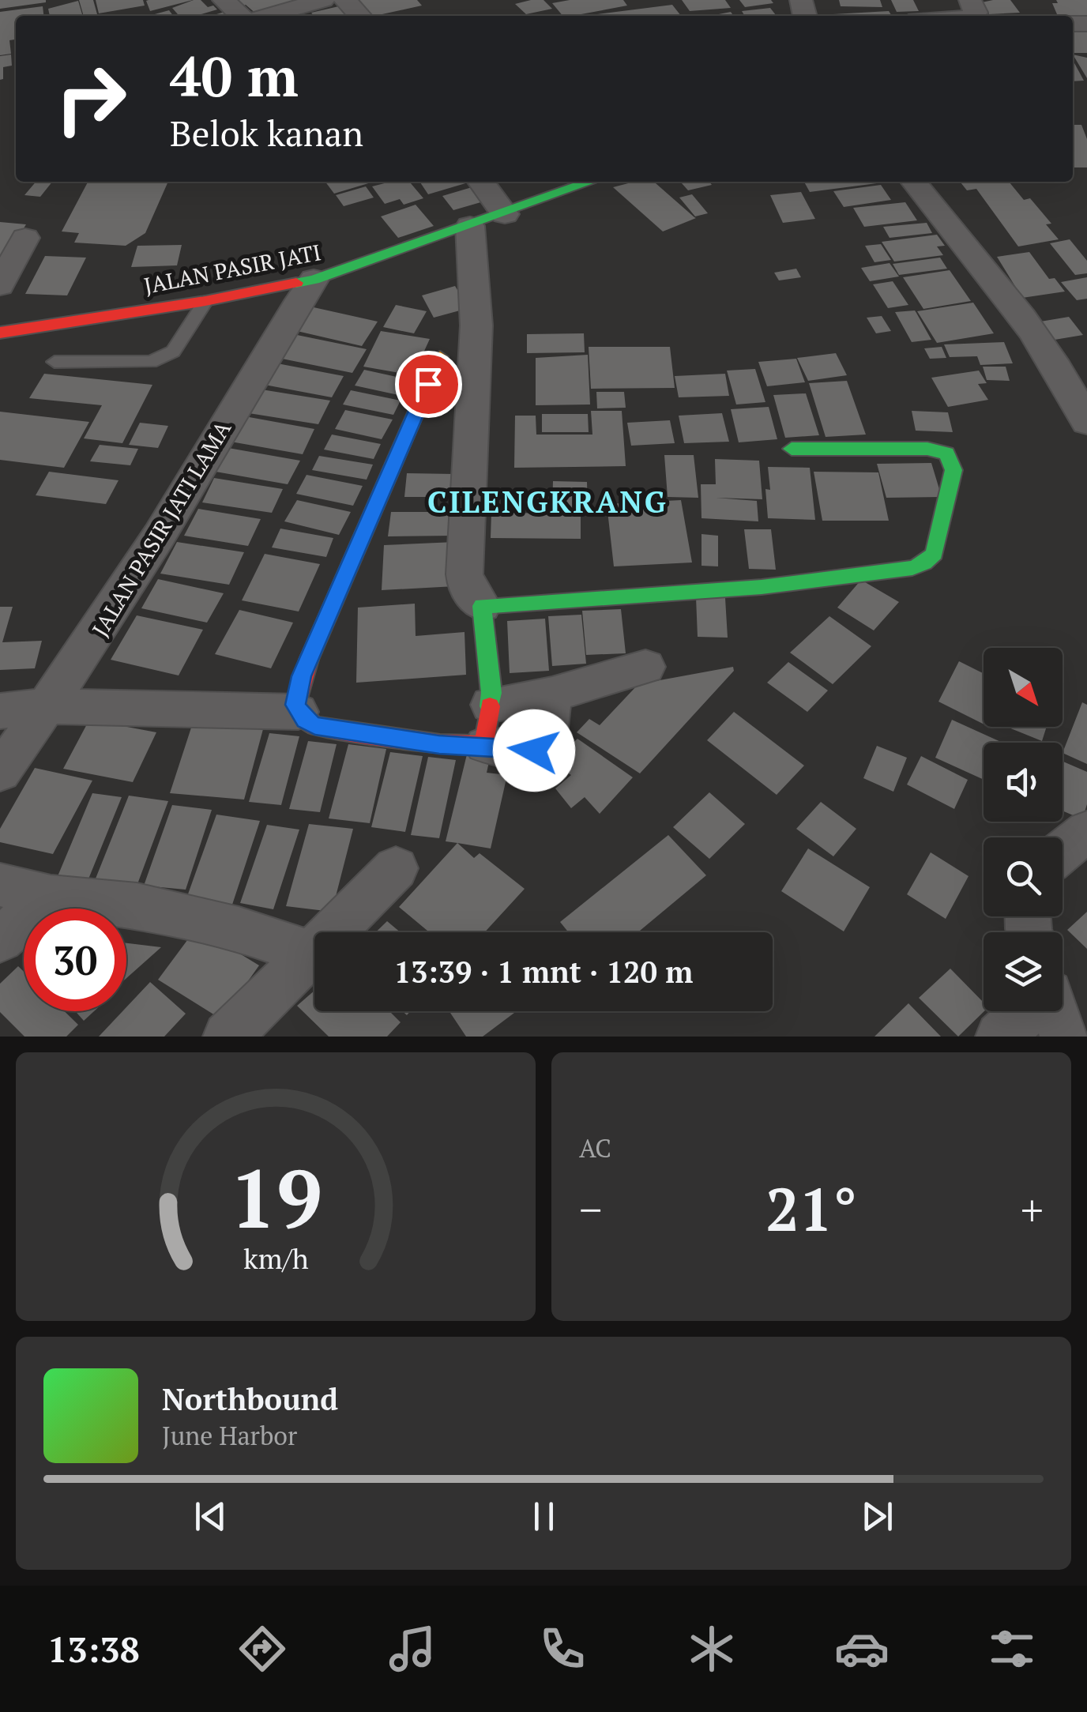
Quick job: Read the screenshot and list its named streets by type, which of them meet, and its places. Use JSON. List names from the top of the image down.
{
  "streets": {
    "street": ["JALAN PASIR JATI", "JALAN PASIR JATI LAMA"]
  },
  "crossings": [
    ["JALAN PASIR JATI", "JALAN PASIR JATI LAMA"]
  ],
  "districts": ["CILENGKRANG"],
  "north": "bottom right",
  "page": {
    "turn": ["40 m", "Belok kanan"],
    "limit": "30",
    "trip": "13:39 · 1 mnt · 120 m",
    "tile": "AC",
    "heat": ["−", "21°", "+"],
    "song": ["Northbound", "June Harbor"],
    "tabs": "13:38",
    "gauge": ["19", "km/h"]
  }
}
